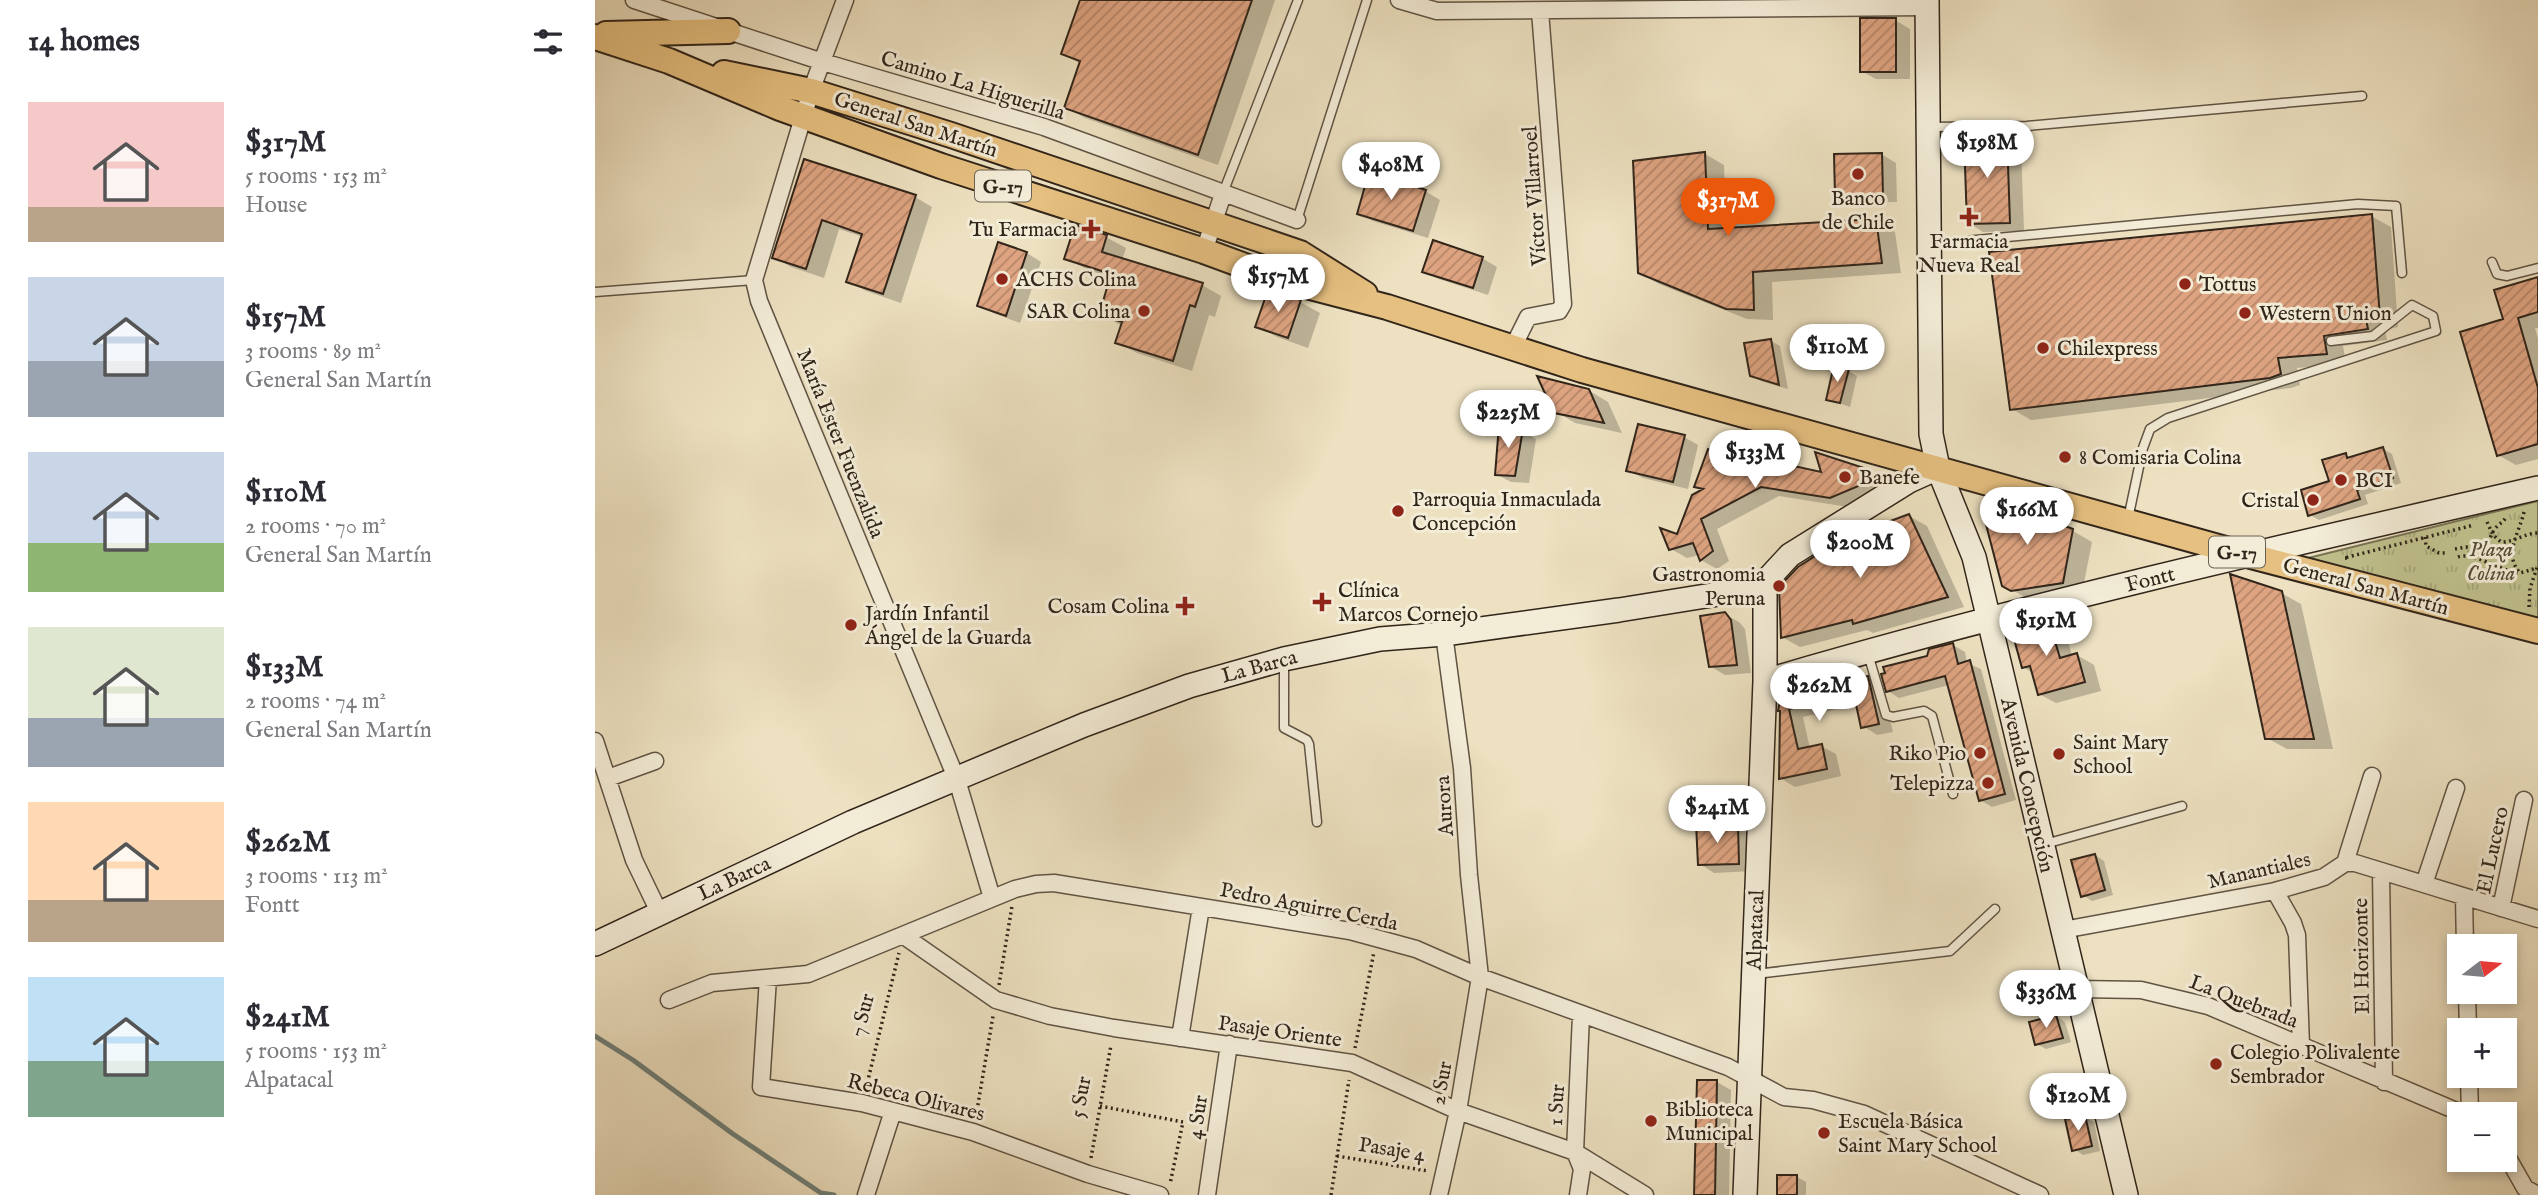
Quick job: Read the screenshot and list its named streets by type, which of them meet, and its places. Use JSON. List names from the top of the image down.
{
  "streets": {
    "main road": [
      "General San Martín",
      "G-17",
      "Fontt",
      "La Barca",
      "Avenida Concepción",
      "Alpatacal"
    ],
    "street": [
      "Camino La Higuerilla",
      "Víctor Villarroel",
      "María Ester Fuenzalida",
      "Aurora",
      "El Lucero",
      "Manantiales",
      "Pedro Aguirre Cerda",
      "El Horizonte",
      "La Quebrada",
      "Pasaje Oriente",
      "2 Sur",
      "Rebeca Olivares",
      "1 Sur",
      "4 Sur"
    ],
    "path": ["7 Sur", "5 Sur", "Pasaje 4"]
  },
  "crossings": [
    ["General San Martín", "Víctor Villarroel"],
    ["General San Martín", "Fontt"],
    ["General San Martín", "Avenida Concepción"],
    ["María Ester Fuenzalida", "La Barca"],
    ["María Ester Fuenzalida", "Pedro Aguirre Cerda"],
    ["Fontt", "Avenida Concepción"],
    ["Fontt", "Alpatacal"],
    ["La Barca", "Aurora"],
    ["La Barca", "Alpatacal"],
    ["Avenida Concepción", "Manantiales"],
    ["Avenida Concepción", "La Quebrada"],
    ["Aurora", "Pedro Aguirre Cerda"],
    ["Aurora", "2 Sur"],
    ["Pedro Aguirre Cerda", "Alpatacal"],
    ["Pedro Aguirre Cerda", "7 Sur"],
    ["Pedro Aguirre Cerda", "Pasaje Oriente"],
    ["Pedro Aguirre Cerda", "2 Sur"],
    ["Pedro Aguirre Cerda", "Rebeca Olivares"],
    ["Pedro Aguirre Cerda", "1 Sur"],
    ["El Horizonte", "La Quebrada"],
    ["7 Sur", "Pasaje Oriente"],
    ["7 Sur", "Rebeca Olivares"],
    ["Pasaje Oriente", "2 Sur"],
    ["Pasaje Oriente", "5 Sur"],
    ["Pasaje Oriente", "1 Sur"],
    ["Pasaje Oriente", "4 Sur"],
    ["2 Sur", "Pasaje 4"],
    ["Rebeca Olivares", "5 Sur"]
  ],
  "parks": ["Plaza Colina"],
  "places": {
    "other": [
      "Banco de Chile",
      "ACHS Colina",
      "Tottus",
      "SAR Colina",
      "Western Union",
      "Chilexpress",
      "8 Comisaria Colina",
      "Banefe",
      "BCI",
      "Cristal",
      "Parroquia Inmaculada Concepción",
      "Gastronomia Peruna",
      "Jardín Infantil Ángel de la Guarda",
      "Riko Pio",
      "Saint Mary School",
      "Telepizza",
      "Colegio Polivalente Sembrador",
      "Biblioteca Municipal",
      "Escuela Básica Saint Mary School"
    ],
    "health": [
      "Farmacia Nueva Real",
      "Tu Farmacia",
      "Clínica Marcos Cornejo",
      "Cosam Colina"
    ]
  },
  "north": "right",
  "page": {
    "heading": "14 homes",
    "list": [
      {
        "name": "$317M",
        "note": "5 rooms · 153 m² · House"
      },
      {
        "name": "$157M",
        "note": "3 rooms · 89 m² · General San Martín"
      },
      {
        "name": "$110M",
        "note": "2 rooms · 70 m² · General San Martín"
      },
      {
        "name": "$133M",
        "note": "2 rooms · 74 m² · General San Martín"
      },
      {
        "name": "$262M",
        "note": "3 rooms · 113 m² · Fontt"
      },
      {
        "name": "$241M",
        "note": "5 rooms · 153 m² · Alpatacal"
      }
    ],
    "price": [
      "$198M",
      "$408M",
      "$317M",
      "$157M",
      "$110M",
      "$225M",
      "$133M",
      "$166M",
      "$200M",
      "$191M",
      "$262M",
      "$241M",
      "$336M",
      "$120M"
    ],
    "map_buttons": ["+", "−"]
  }
}
